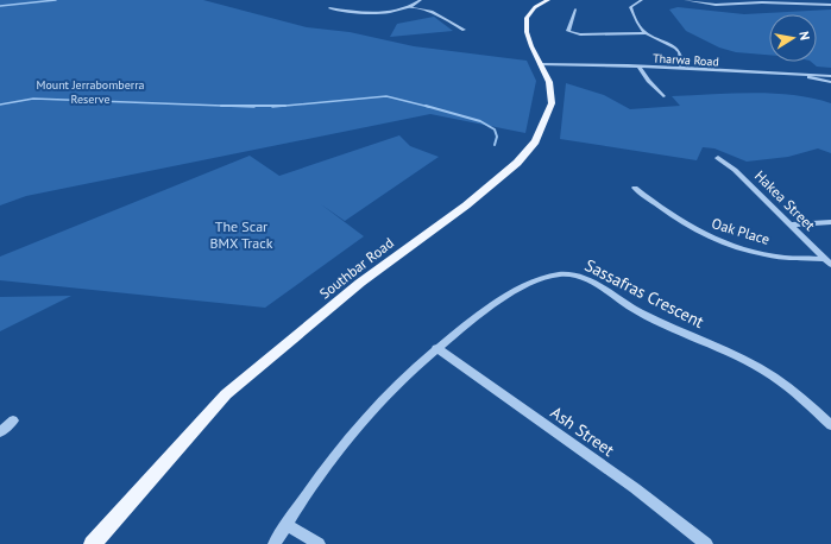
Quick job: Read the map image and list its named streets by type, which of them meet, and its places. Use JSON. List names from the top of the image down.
{
  "streets": {
    "main road": ["Southbar Road"],
    "street": [
      "Tharwa Road",
      "Hakea Street",
      "Oak Place",
      "Sassafras Crescent",
      "Ash Street"
    ]
  },
  "crossings": [
    ["Tharwa Road", "Southbar Road"],
    ["Hakea Street", "Oak Place"],
    ["Sassafras Crescent", "Ash Street"]
  ],
  "parks": ["Mount Jerrabomberra Reserve", "The Scar BMX Track"],
  "north": "right"
}
